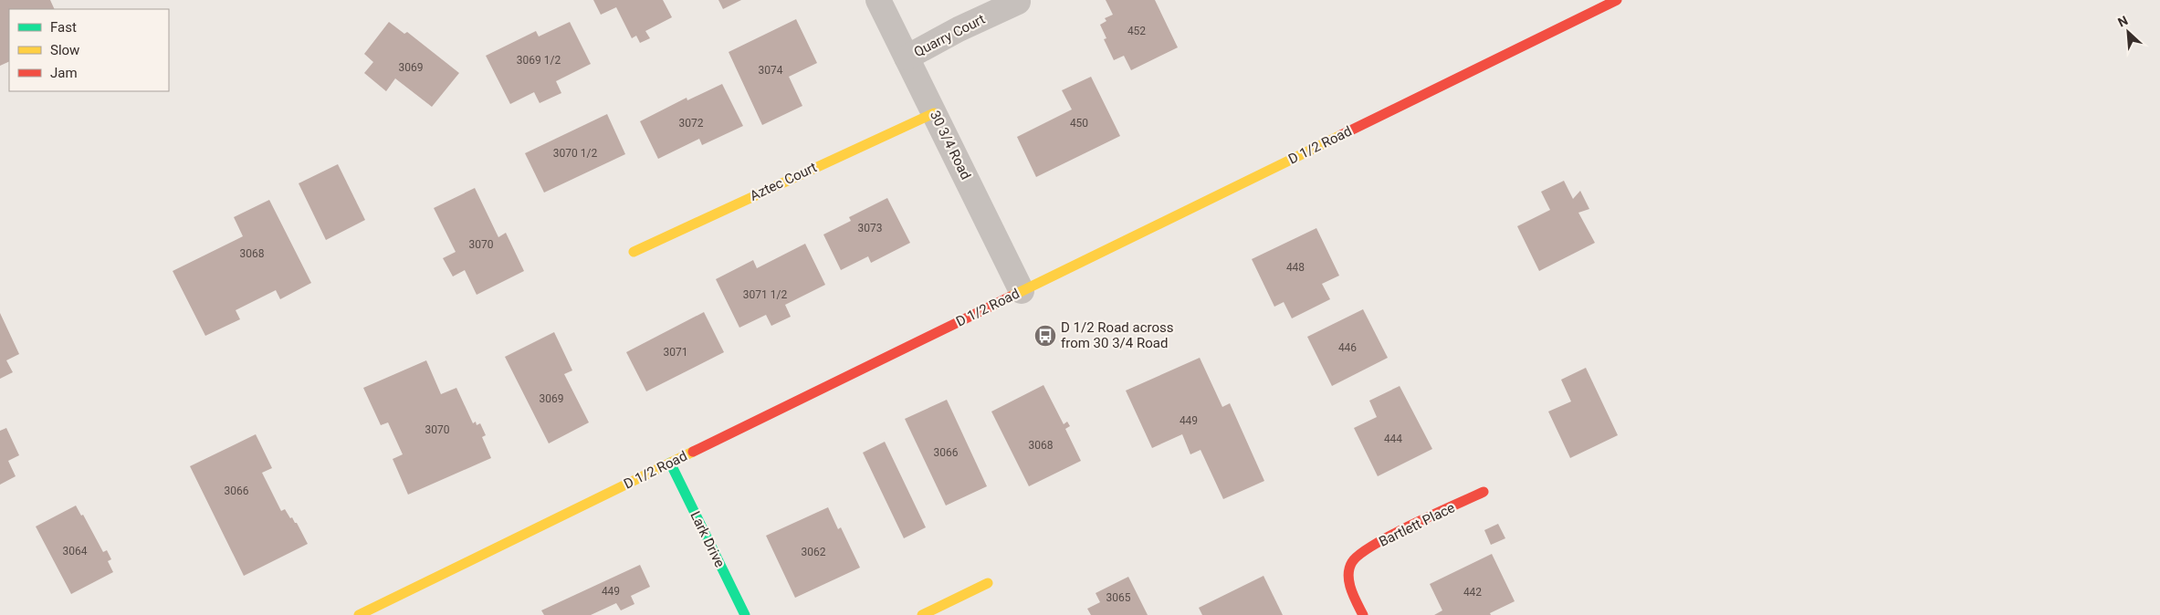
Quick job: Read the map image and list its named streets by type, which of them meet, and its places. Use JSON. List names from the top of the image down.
{
  "streets": {
    "main road": [
      "D 1/2 Road",
      "Aztec Court",
      "Bartlett Place",
      "Lark Drive"
    ],
    "street": ["Quarry Court", "30 3/4 Road"]
  },
  "crossings": [
    ["Quarry Court", "30 3/4 Road"],
    ["30 3/4 Road", "D 1/2 Road"],
    ["30 3/4 Road", "Aztec Court"],
    ["D 1/2 Road", "Lark Drive"]
  ],
  "places": {
    "bus stop": ["D 1/2 Road across from 30 3/4 Road"]
  },
  "house_numbers": [
    "452",
    "3069 1/2",
    "3069",
    "3074",
    "3072",
    "450",
    "3070 1/2",
    "3073",
    "3070",
    "3068",
    "448",
    "3071 1/2",
    "446",
    "3071",
    "3069",
    "449",
    "3070",
    "444",
    "3068",
    "3066",
    "3066",
    "3064",
    "3062",
    "449",
    "442",
    "3065"
  ],
  "legend": ["Fast", "Slow", "Jam"],
  "north": "top left"
}
